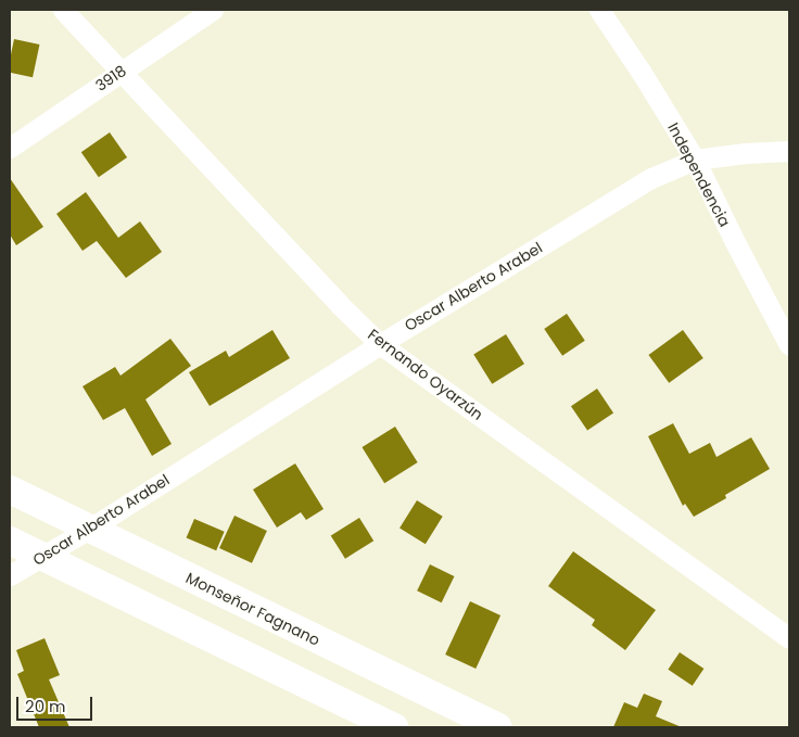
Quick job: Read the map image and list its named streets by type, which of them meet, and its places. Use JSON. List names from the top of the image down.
{
  "streets": {
    "street": [
      "3918",
      "Independencia",
      "Oscar Alberto Arabel",
      "Fernando Oyarzún",
      "Monseñor Fagnano"
    ]
  },
  "crossings": [
    ["3918", "Fernando Oyarzún"],
    ["Independencia", "Oscar Alberto Arabel"],
    ["Oscar Alberto Arabel", "Fernando Oyarzún"],
    ["Oscar Alberto Arabel", "Monseñor Fagnano"]
  ],
  "scale_bar": "20 m"
}
